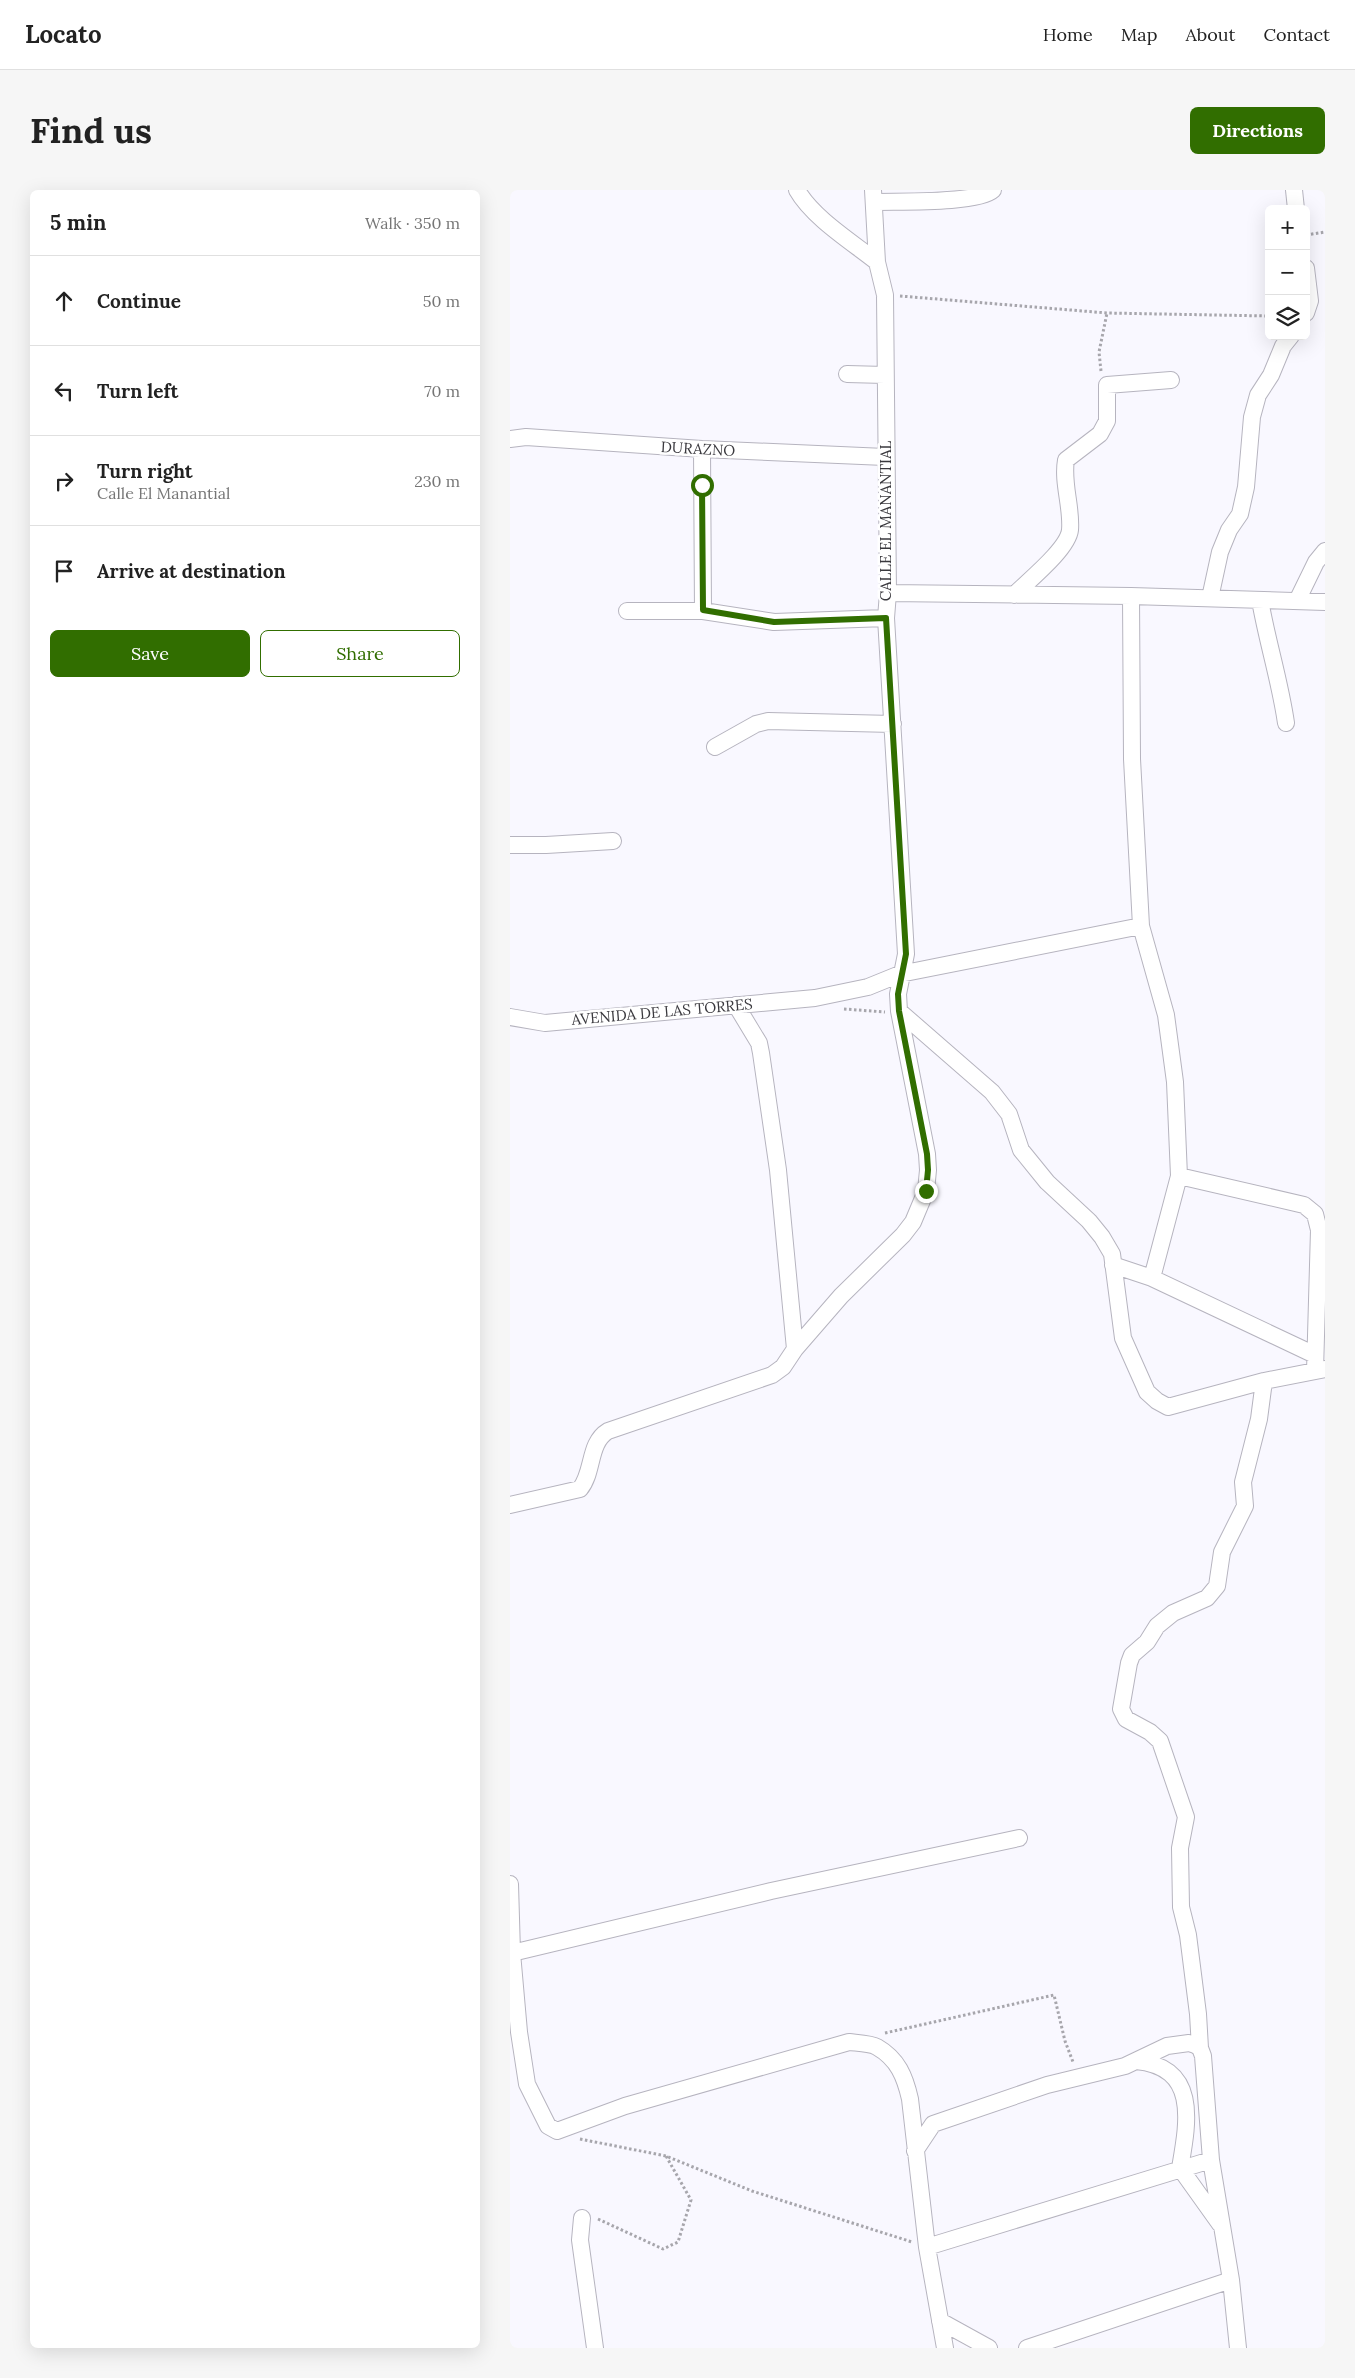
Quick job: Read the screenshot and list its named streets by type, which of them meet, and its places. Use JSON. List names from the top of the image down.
{
  "streets": {
    "street": ["DURAZNO", "CALLE EL MANANTIAL", "AVENIDA DE LAS TORRES"]
  },
  "crossings": [
    ["DURAZNO", "CALLE EL MANANTIAL"],
    ["CALLE EL MANANTIAL", "AVENIDA DE LAS TORRES"]
  ],
  "page": {
    "header": "Locato",
    "nav": [
      "Home",
      "Map",
      "About",
      "Contact"
    ],
    "buttons": [
      "Directions",
      ["Save", "Share"]
    ],
    "title": "Find us",
    "heading": ["5 min", "Walk · 350 m"],
    "map_buttons": ["+", "−"],
    "list": [
      ["Continue", "50 m"],
      ["Turn left", "70 m"],
      ["Turn right", "Calle El Manantial", "230 m"],
      "Arrive at destination"
    ]
  }
}
